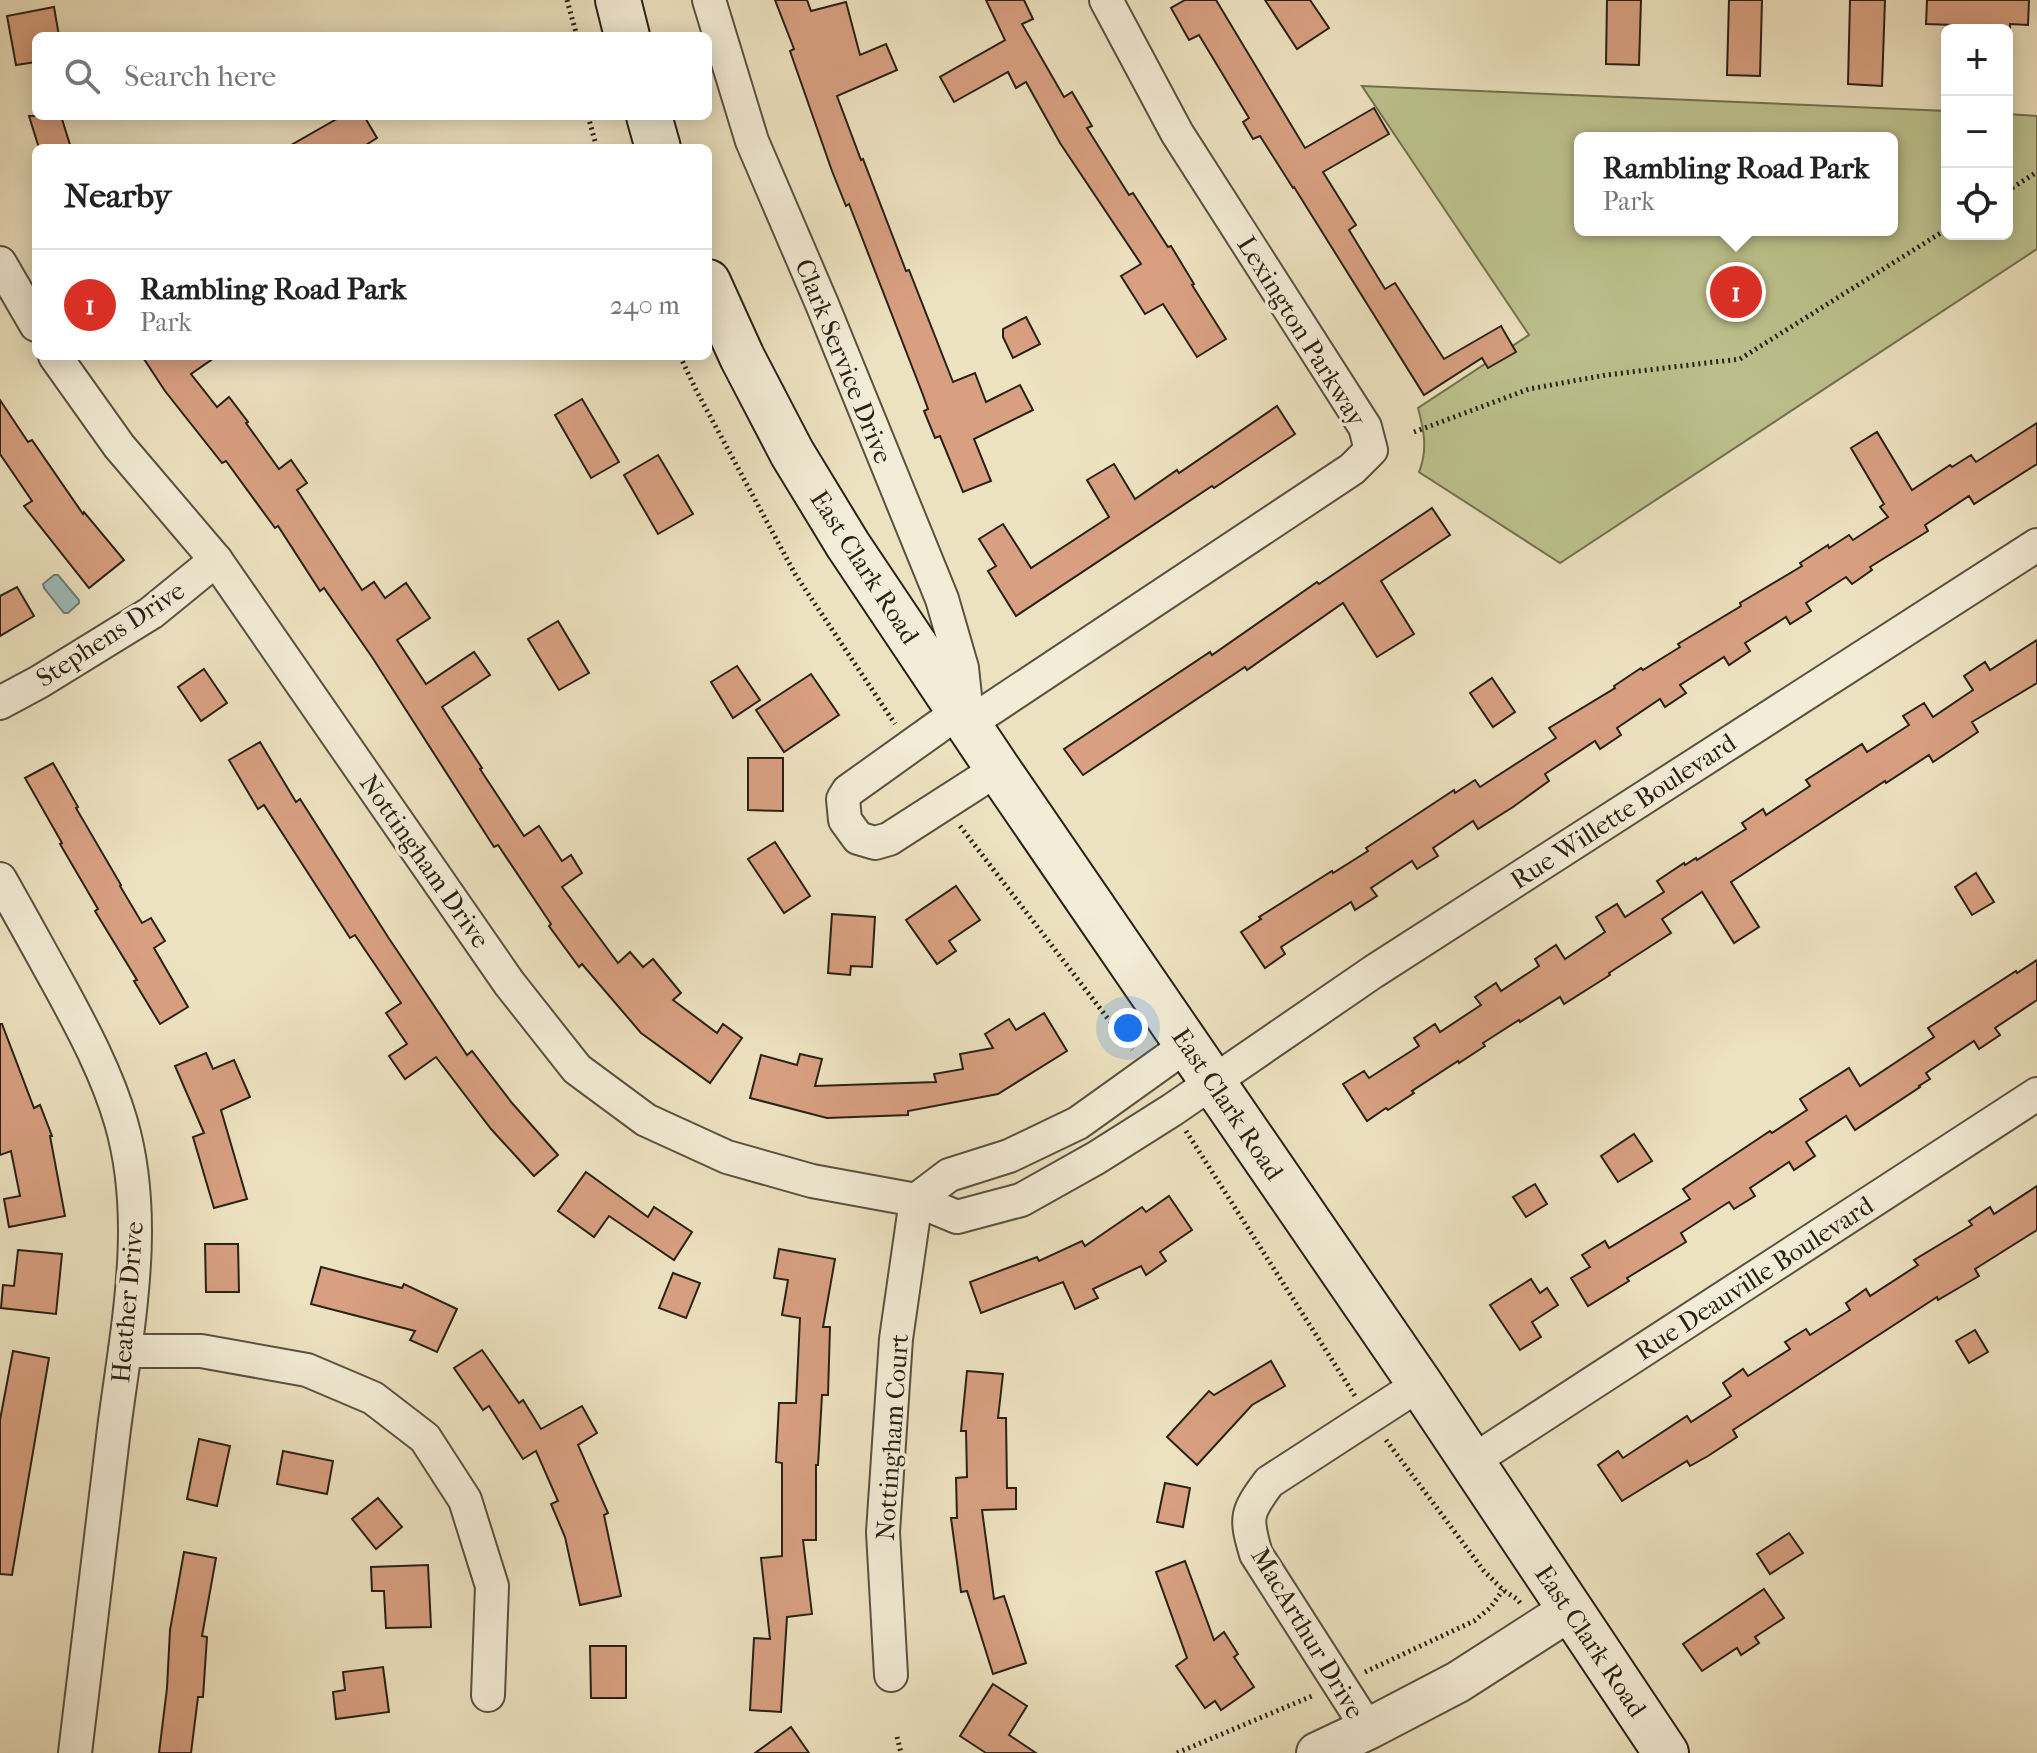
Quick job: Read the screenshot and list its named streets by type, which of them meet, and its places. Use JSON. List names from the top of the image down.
{
  "streets": {
    "main road": ["East Clark Road"],
    "street": [
      "Lexington Parkway",
      "Clark Service Drive",
      "Stephens Drive",
      "Rue Willette Boulevard",
      "Nottingham Drive",
      "Rue Deauville Boulevard",
      "Heather Drive",
      "Nottingham Court",
      "MacArthur Drive"
    ]
  },
  "crossings": [
    ["Lexington Parkway", "Clark Service Drive"],
    ["Lexington Parkway", "East Clark Road"],
    ["Clark Service Drive", "East Clark Road"],
    ["East Clark Road", "Rue Willette Boulevard"],
    ["East Clark Road", "Nottingham Drive"],
    ["East Clark Road", "Rue Deauville Boulevard"],
    ["East Clark Road", "MacArthur Drive"],
    ["Stephens Drive", "Nottingham Drive"],
    ["Rue Willette Boulevard", "Nottingham Drive"],
    ["Nottingham Drive", "Nottingham Court"]
  ],
  "page": {
    "map_buttons": ["+", "−"],
    "search": "Search here",
    "popup": ["Rambling Road Park", "Park"],
    "heading": "Nearby",
    "list": [
      {
        "mark": "1",
        "name": "Rambling Road Park",
        "note": "Park",
        "value": "240 m"
      }
    ],
    "pins": "1"
  }
}
